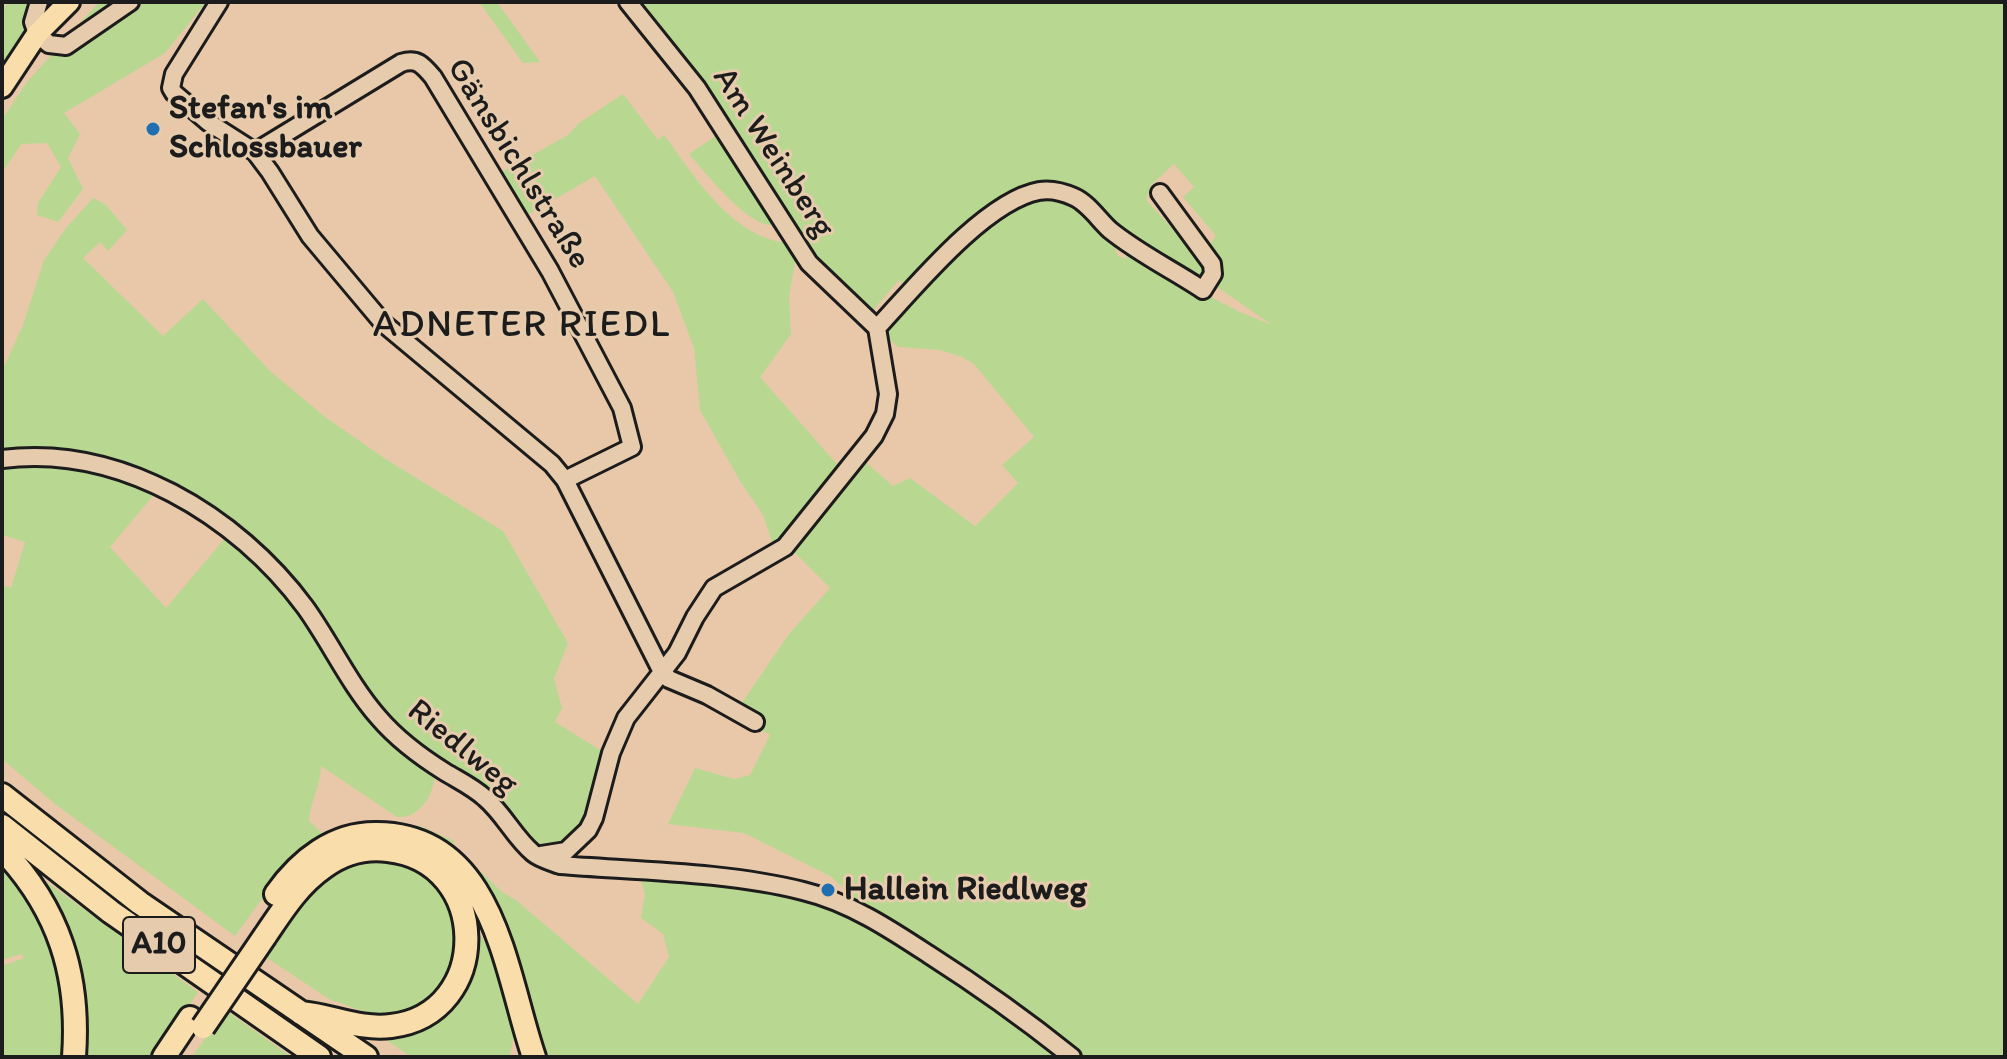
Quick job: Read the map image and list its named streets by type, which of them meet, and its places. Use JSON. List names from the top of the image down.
{
  "streets": {
    "highway": ["A10"],
    "street": ["Am Weinberg", "Gänsbichlstraße", "Riedlweg"]
  },
  "districts": ["ADNETER RIEDL"],
  "places": ["Stefan's im Schlossbauer", "Hallein Riedlweg"]
}
